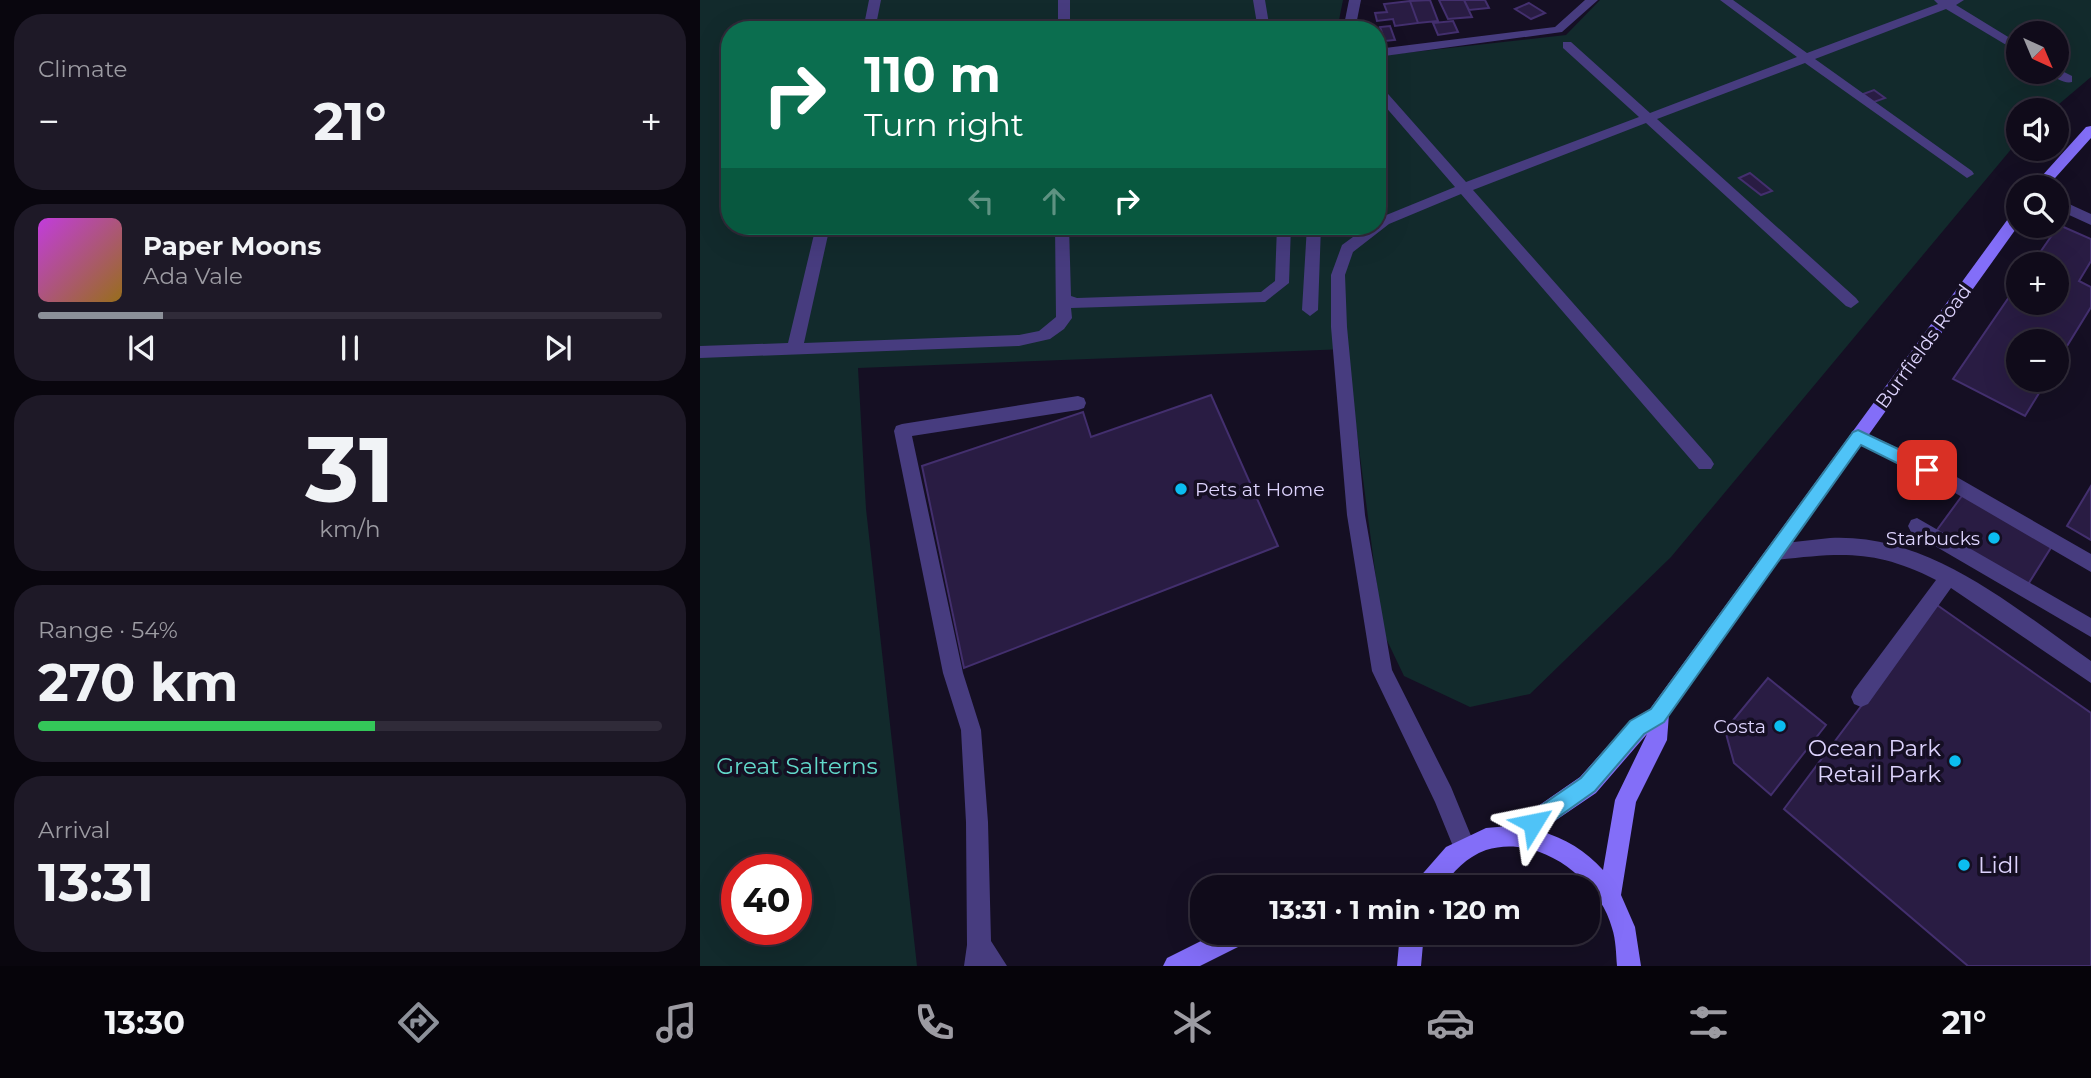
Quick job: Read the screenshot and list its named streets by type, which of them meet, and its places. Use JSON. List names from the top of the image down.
{
  "streets": {
    "street": ["Burrfields Road"]
  },
  "parks": ["Great Salterns"],
  "places": [
    "Pets at Home",
    "Starbucks",
    "Costa",
    "Ocean Park Retail Park",
    "Lidl"
  ],
  "north": "bottom right",
  "page": {
    "tile": [
      "Climate",
      ["31", "km/h"],
      ["Range · 54%", "270 km"],
      ["Arrival", "13:31"]
    ],
    "map_buttons": ["+", "−"],
    "turn": ["110 m", "Turn right"],
    "heat": ["−", "21°", "+"],
    "song": ["Paper Moons", "Ada Vale"],
    "limit": "40",
    "trip": "13:31 · 1 min · 120 m",
    "tabs": ["13:30", "21°"]
  }
}
